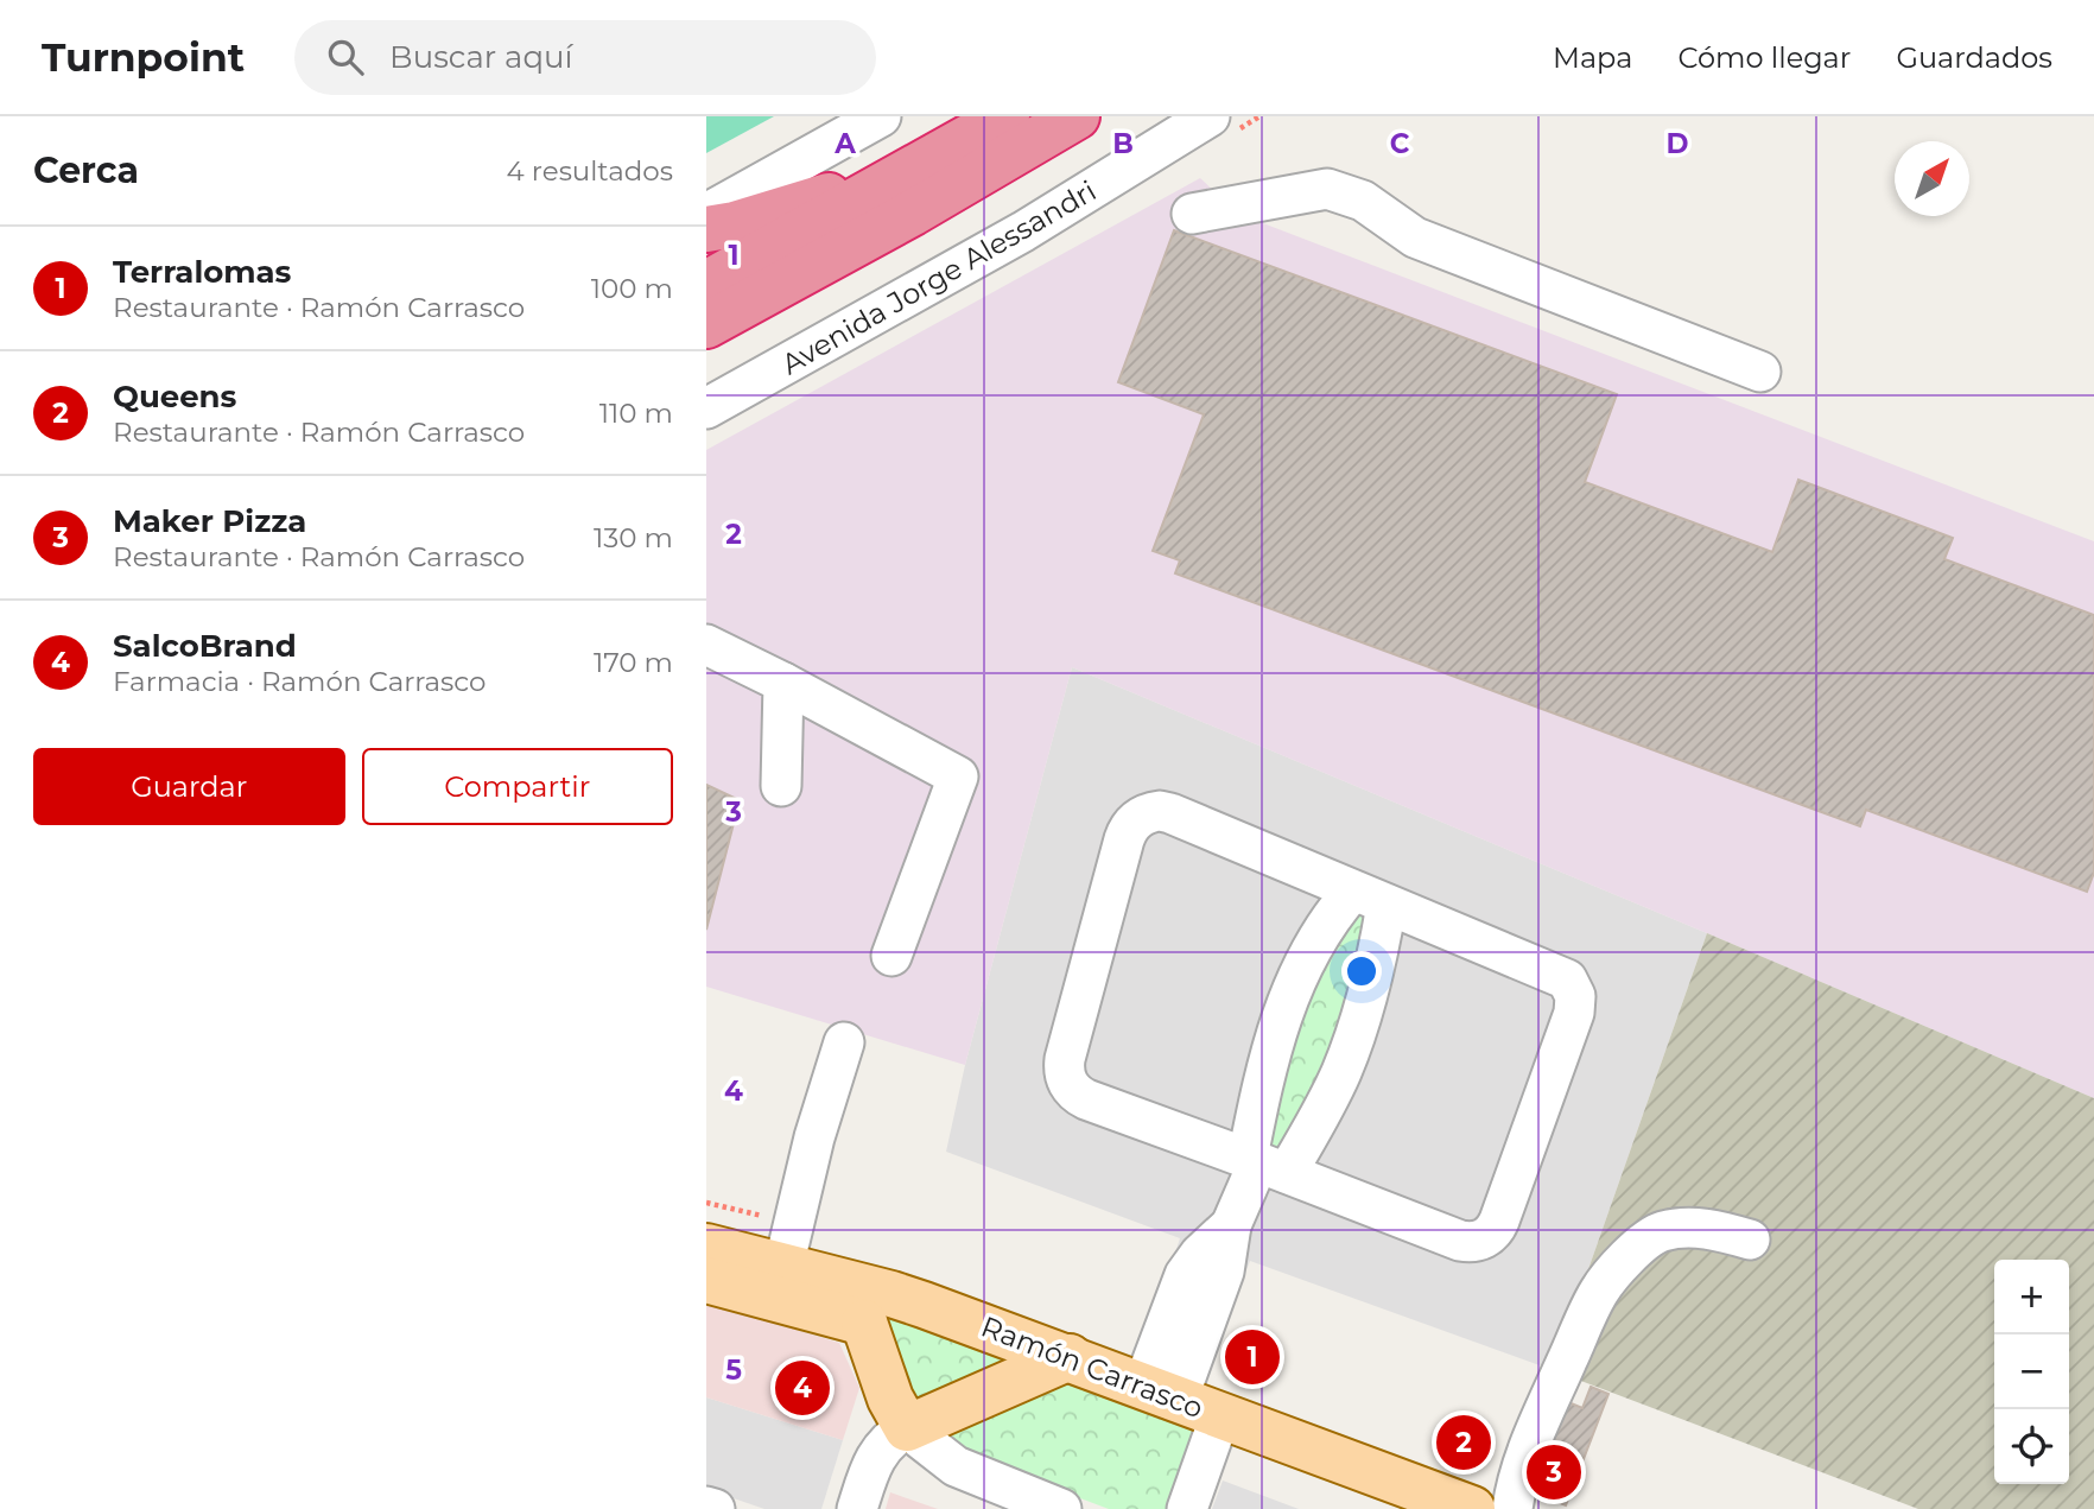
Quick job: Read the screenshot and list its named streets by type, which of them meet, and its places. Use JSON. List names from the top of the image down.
{
  "streets": {
    "main road": ["Ramón Carrasco"],
    "street": ["Avenida Jorge Alessandri"]
  },
  "north": "top right",
  "page": {
    "header": "Turnpoint",
    "search": "Buscar aquí",
    "nav": ["Mapa", "Cómo llegar", "Guardados"],
    "heading": ["Cerca", "4 resultados"],
    "list": [
      {
        "mark": "1",
        "name": "Terralomas",
        "note": "Restaurante · Ramón Carrasco",
        "value": "100 m"
      },
      {
        "mark": "2",
        "name": "Queens",
        "note": "Restaurante · Ramón Carrasco",
        "value": "110 m"
      },
      {
        "mark": "3",
        "name": "Maker Pizza",
        "note": "Restaurante · Ramón Carrasco",
        "value": "130 m"
      },
      {
        "mark": "4",
        "name": "SalcoBrand",
        "note": "Farmacia · Ramón Carrasco",
        "value": "170 m"
      }
    ],
    "buttons": ["Guardar", "Compartir"],
    "map_buttons": ["+", "−"],
    "pins": [
      "1",
      "4",
      "2",
      "3"
    ]
  },
  "grid": {
    "columns": [
      "A",
      "B",
      "C",
      "D"
    ],
    "rows": [
      "1",
      "2",
      "3",
      "4",
      "5"
    ]
  }
}
